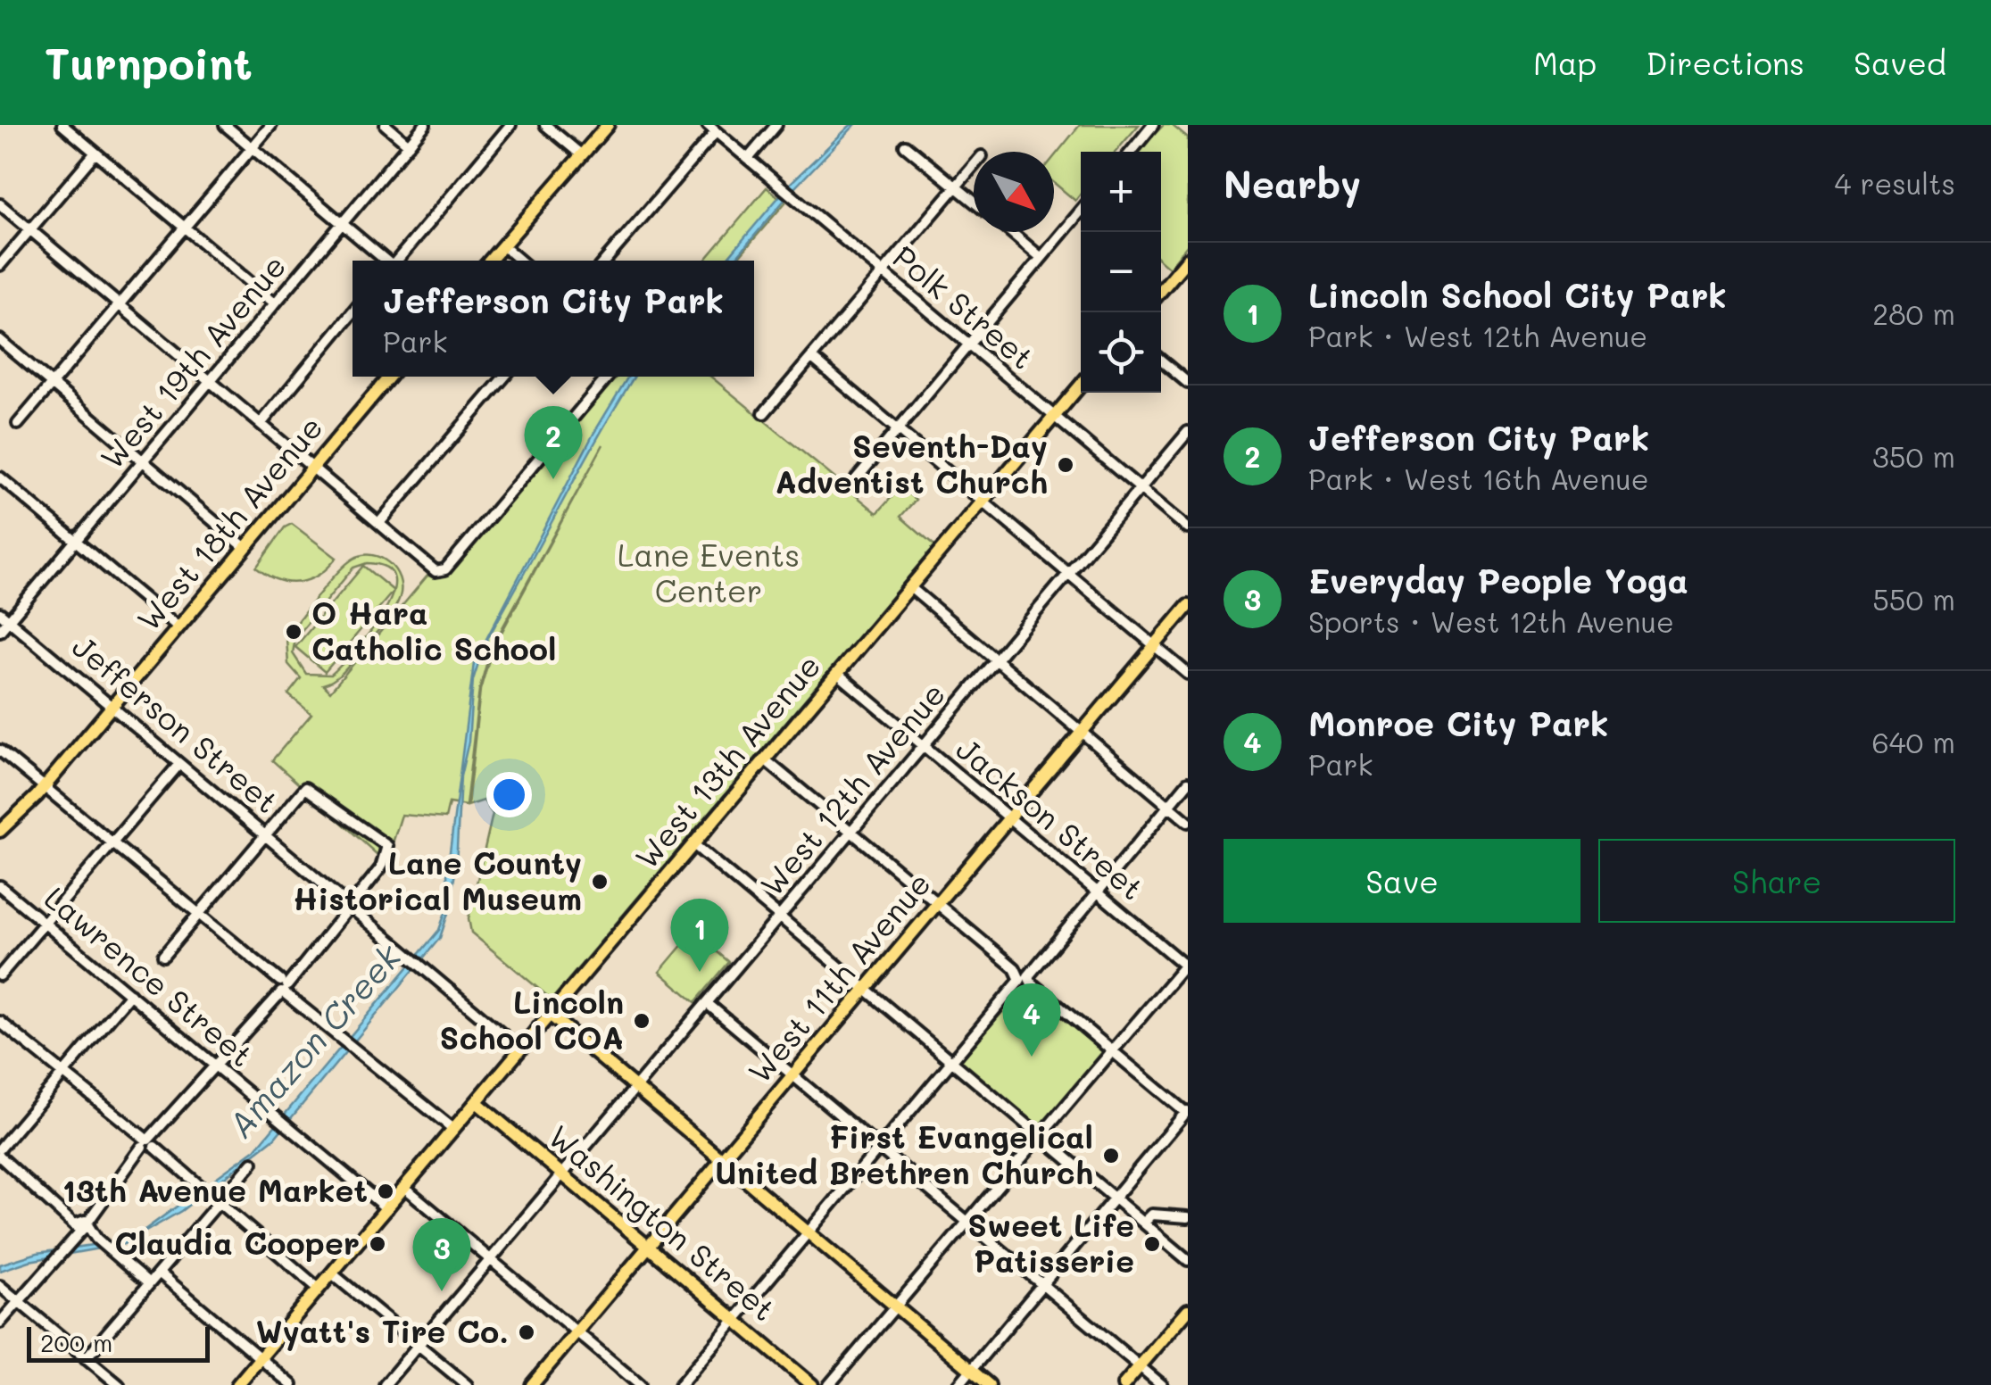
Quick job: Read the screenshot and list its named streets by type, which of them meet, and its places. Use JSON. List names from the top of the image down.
{
  "streets": {
    "main road": [
      "West 18th Avenue",
      "West 13th Avenue",
      "West 11th Avenue",
      "Washington Street"
    ],
    "street": [
      "Polk Street",
      "West 19th Avenue",
      "Jefferson Street",
      "West 12th Avenue",
      "Jackson Street",
      "Lawrence Street"
    ]
  },
  "crossings": [
    ["Polk Street", "West 13th Avenue"],
    ["Polk Street", "West 12th Avenue"],
    ["West 19th Avenue", "Jefferson Street"],
    ["West 18th Avenue", "Jefferson Street"],
    ["Jefferson Street", "West 13th Avenue"],
    ["West 13th Avenue", "Jackson Street"],
    ["West 13th Avenue", "Lawrence Street"],
    ["West 13th Avenue", "Washington Street"],
    ["West 12th Avenue", "Jackson Street"],
    ["West 12th Avenue", "Washington Street"],
    ["Jackson Street", "West 11th Avenue"],
    ["West 11th Avenue", "Washington Street"]
  ],
  "water": ["Amazon Creek"],
  "parks": ["Lane Events Center"],
  "places": [
    "Seventh-Day Adventist Church",
    "O Hara Catholic School",
    "Lane County Historical Museum",
    "Lincoln School COA",
    "First Evangelical United Brethren Church",
    "13th Avenue Market",
    "Claudia Cooper",
    "Sweet Life Patisserie",
    "Wyatt's Tire Co."
  ],
  "scale_bar": "200 m",
  "north": "bottom right",
  "page": {
    "header": "Turnpoint",
    "nav": ["Map", "Directions", "Saved"],
    "heading": ["Nearby", "4 results"],
    "map_buttons": ["+", "−"],
    "list": [
      {
        "mark": "1",
        "name": "Lincoln School City Park",
        "note": "Park · West 12th Avenue",
        "value": "280 m"
      },
      {
        "mark": "2",
        "name": "Jefferson City Park",
        "note": "Park · West 16th Avenue",
        "value": "350 m"
      },
      {
        "mark": "3",
        "name": "Everyday People Yoga",
        "note": "Sports · West 12th Avenue",
        "value": "550 m"
      },
      {
        "mark": "4",
        "name": "Monroe City Park",
        "note": "Park",
        "value": "640 m"
      }
    ],
    "popup": ["Jefferson City Park", "Park"],
    "pins": [
      "2",
      "1",
      "4",
      "3"
    ],
    "buttons": ["Save", "Share"],
    "scale": "200 m"
  }
}
